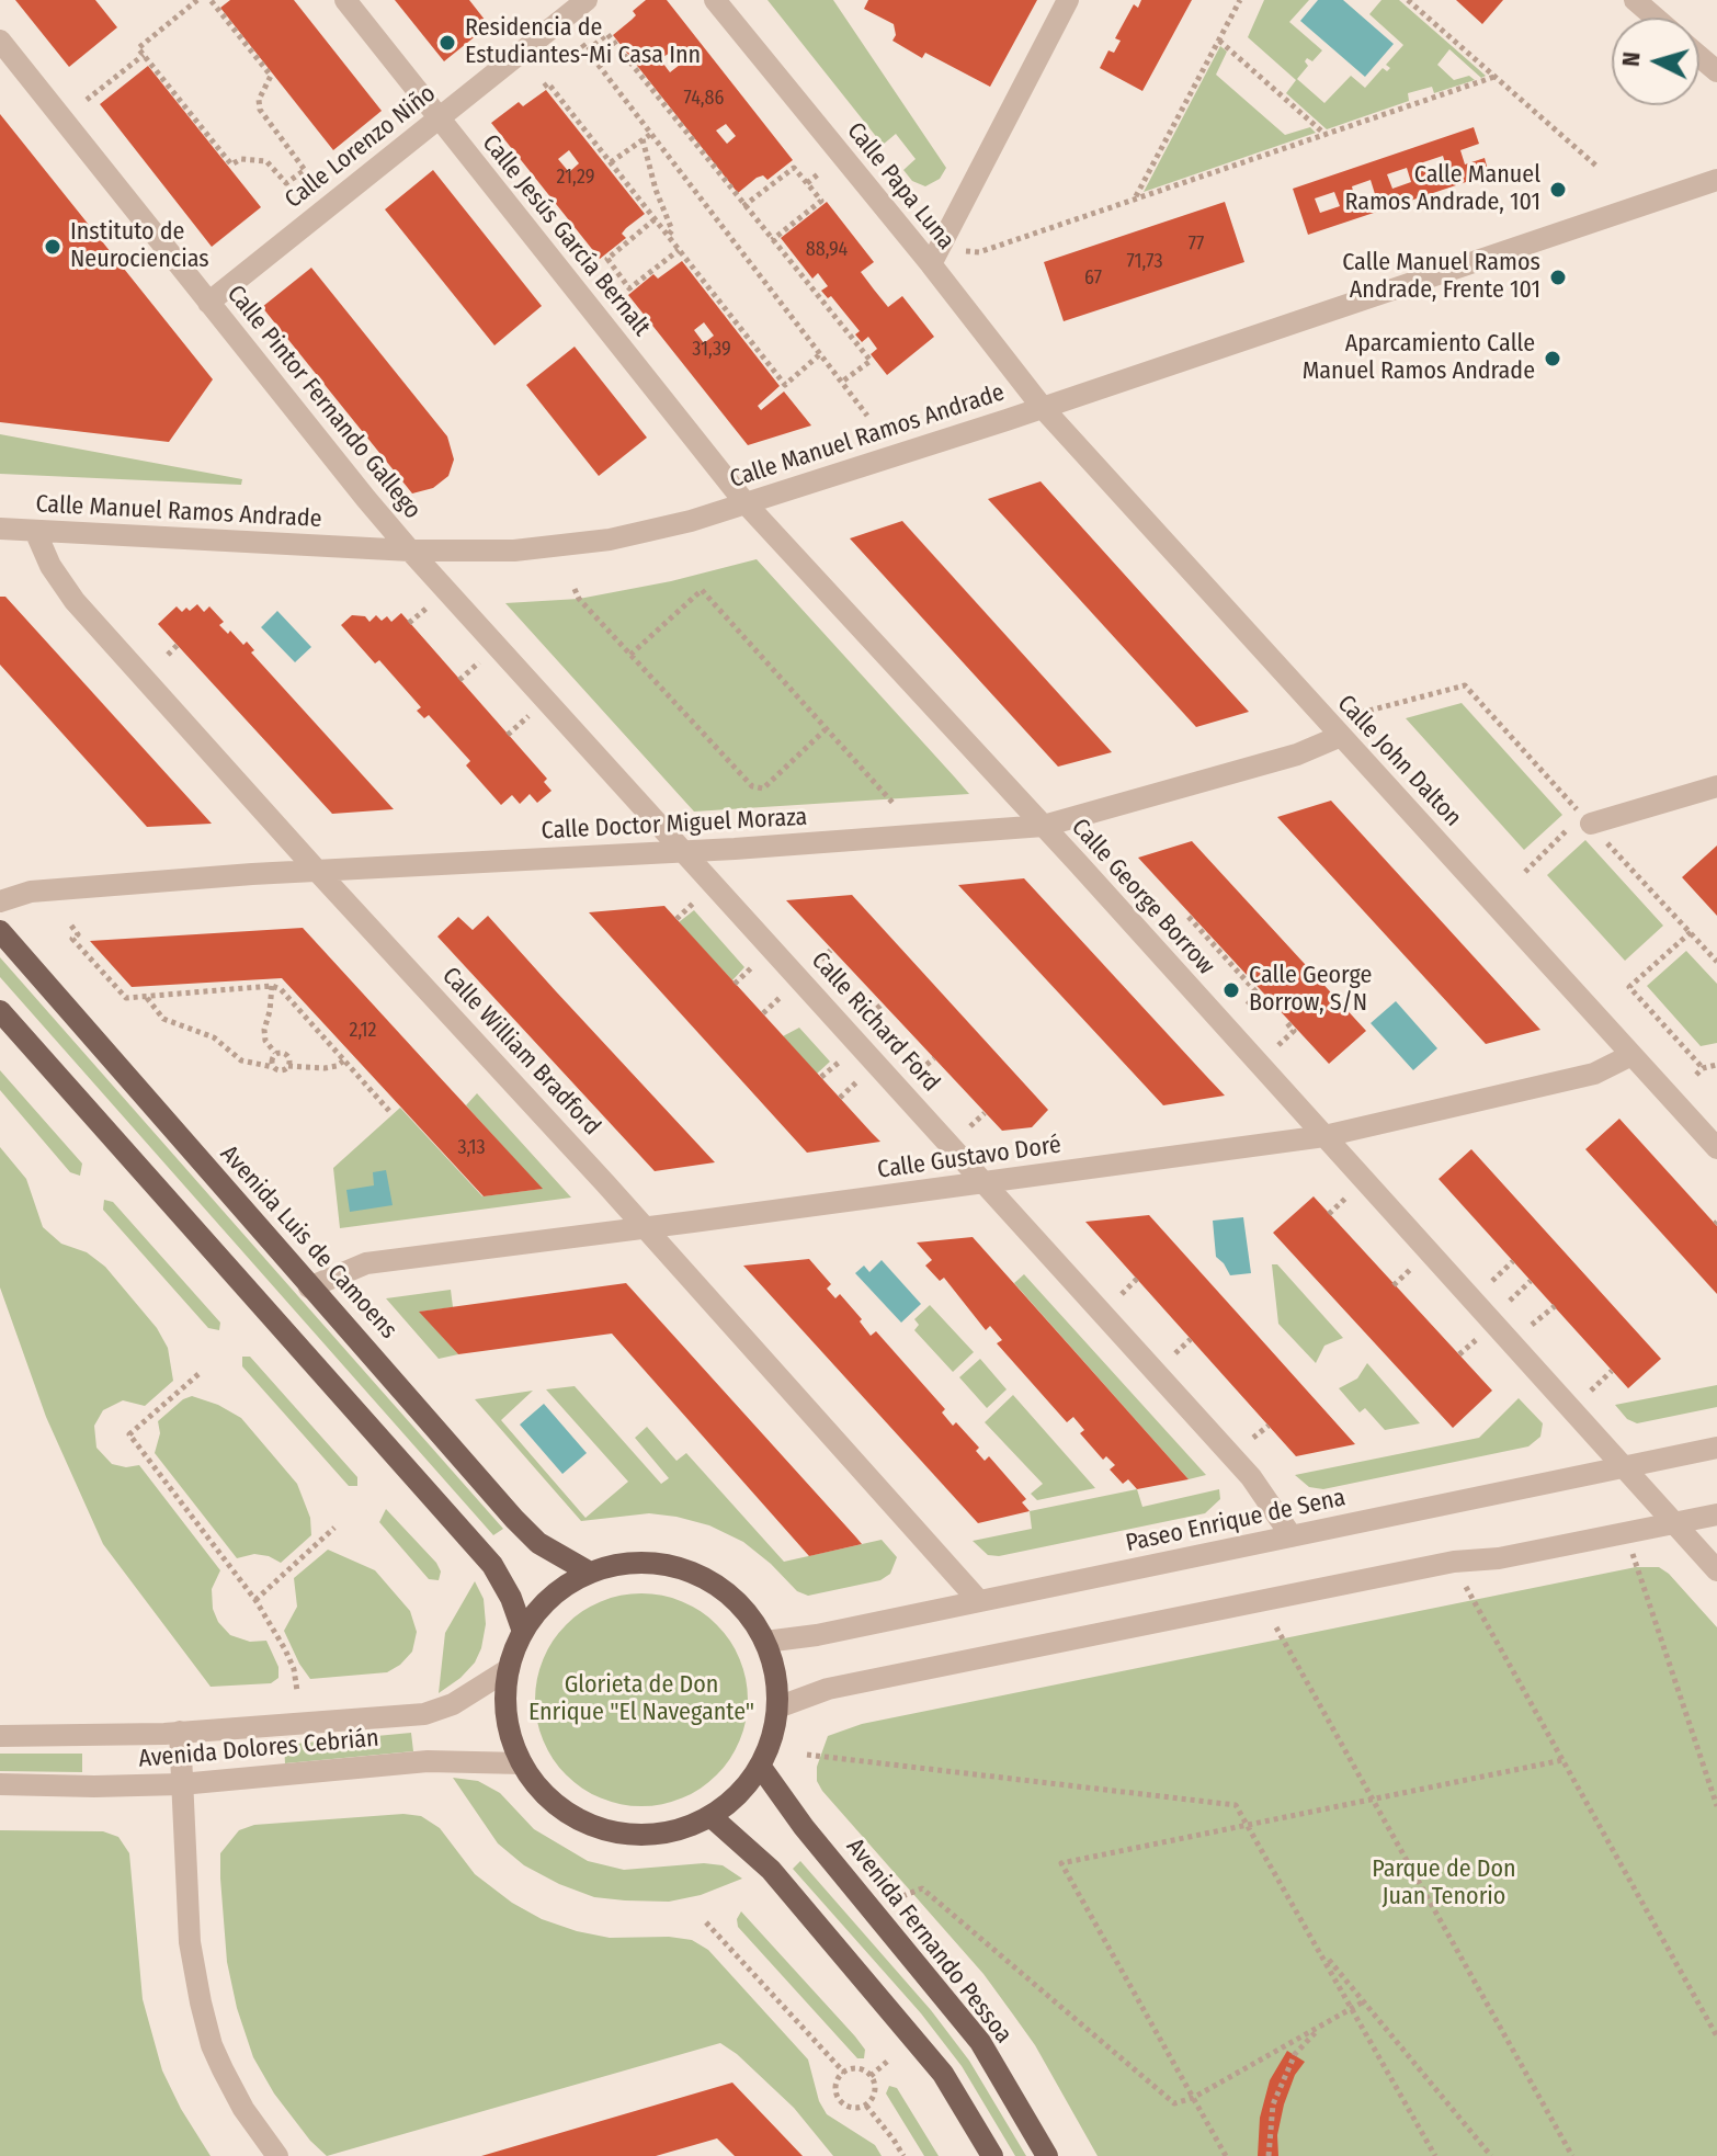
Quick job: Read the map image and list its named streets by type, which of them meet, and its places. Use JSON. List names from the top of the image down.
{
  "streets": {
    "main road": ["Avenida Luis de Camoens", "Avenida Fernando Pessoa"],
    "street": [
      "Calle Lorenzo Niño",
      "Calle Papa Luna",
      "Calle Jesús García Bernalt",
      "Calle Pintor Fernando Gallego",
      "Calle Manuel Ramos Andrade",
      "Calle John Dalton",
      "Calle Doctor Miguel Moraza",
      "Calle George Borrow",
      "Calle Richard Ford",
      "Calle William Bradford",
      "Calle Gustavo Doré",
      "Paseo Enrique de Sena",
      "Avenida Dolores Cebrián"
    ]
  },
  "crossings": [
    ["Calle Lorenzo Niño", "Calle Jesús García Bernalt"],
    ["Calle Lorenzo Niño", "Calle Pintor Fernando Gallego"],
    ["Calle Papa Luna", "Calle Manuel Ramos Andrade"],
    ["Calle Papa Luna", "Calle John Dalton"],
    ["Calle Jesús García Bernalt", "Calle Manuel Ramos Andrade"],
    ["Calle Jesús García Bernalt", "Calle George Borrow"],
    ["Calle Pintor Fernando Gallego", "Calle Manuel Ramos Andrade"],
    ["Calle Pintor Fernando Gallego", "Calle Richard Ford"],
    ["Calle Manuel Ramos Andrade", "Calle John Dalton"],
    ["Calle Manuel Ramos Andrade", "Calle George Borrow"],
    ["Calle Manuel Ramos Andrade", "Calle Richard Ford"],
    ["Calle Manuel Ramos Andrade", "Calle William Bradford"],
    ["Calle John Dalton", "Calle Doctor Miguel Moraza"],
    ["Calle John Dalton", "Calle Gustavo Doré"],
    ["Calle Doctor Miguel Moraza", "Calle George Borrow"],
    ["Calle Doctor Miguel Moraza", "Calle Richard Ford"],
    ["Calle Doctor Miguel Moraza", "Calle William Bradford"],
    ["Calle George Borrow", "Calle Gustavo Doré"],
    ["Calle George Borrow", "Paseo Enrique de Sena"],
    ["Calle Richard Ford", "Calle Gustavo Doré"],
    ["Calle Richard Ford", "Paseo Enrique de Sena"],
    ["Calle William Bradford", "Calle Gustavo Doré"],
    ["Calle William Bradford", "Paseo Enrique de Sena"],
    ["Calle Gustavo Doré", "Avenida Luis de Camoens"],
    ["Avenida Luis de Camoens", "Paseo Enrique de Sena"],
    ["Avenida Luis de Camoens", "Avenida Dolores Cebrián"],
    ["Avenida Luis de Camoens", "Avenida Fernando Pessoa"],
    ["Paseo Enrique de Sena", "Avenida Dolores Cebrián"],
    ["Paseo Enrique de Sena", "Avenida Fernando Pessoa"],
    ["Avenida Dolores Cebrián", "Avenida Fernando Pessoa"]
  ],
  "parks": ["Glorieta de Don Enrique \"El Navegante\"", "Parque de Don Juan Tenorio"],
  "places": [
    "Residencia de Estudiantes-Mi Casa Inn",
    "Calle Manuel Ramos Andrade, 101",
    "Instituto de Neurociencias",
    "Calle Manuel Ramos Andrade, Frente 101",
    "Aparcamiento Calle Manuel Ramos Andrade",
    "Calle George Borrow, S/N"
  ],
  "house_numbers": [
    "74,86",
    "21,29",
    "77",
    "88,94",
    "71,73",
    "67",
    "31,39",
    "2,12",
    "3,13"
  ],
  "north": "left"
}
